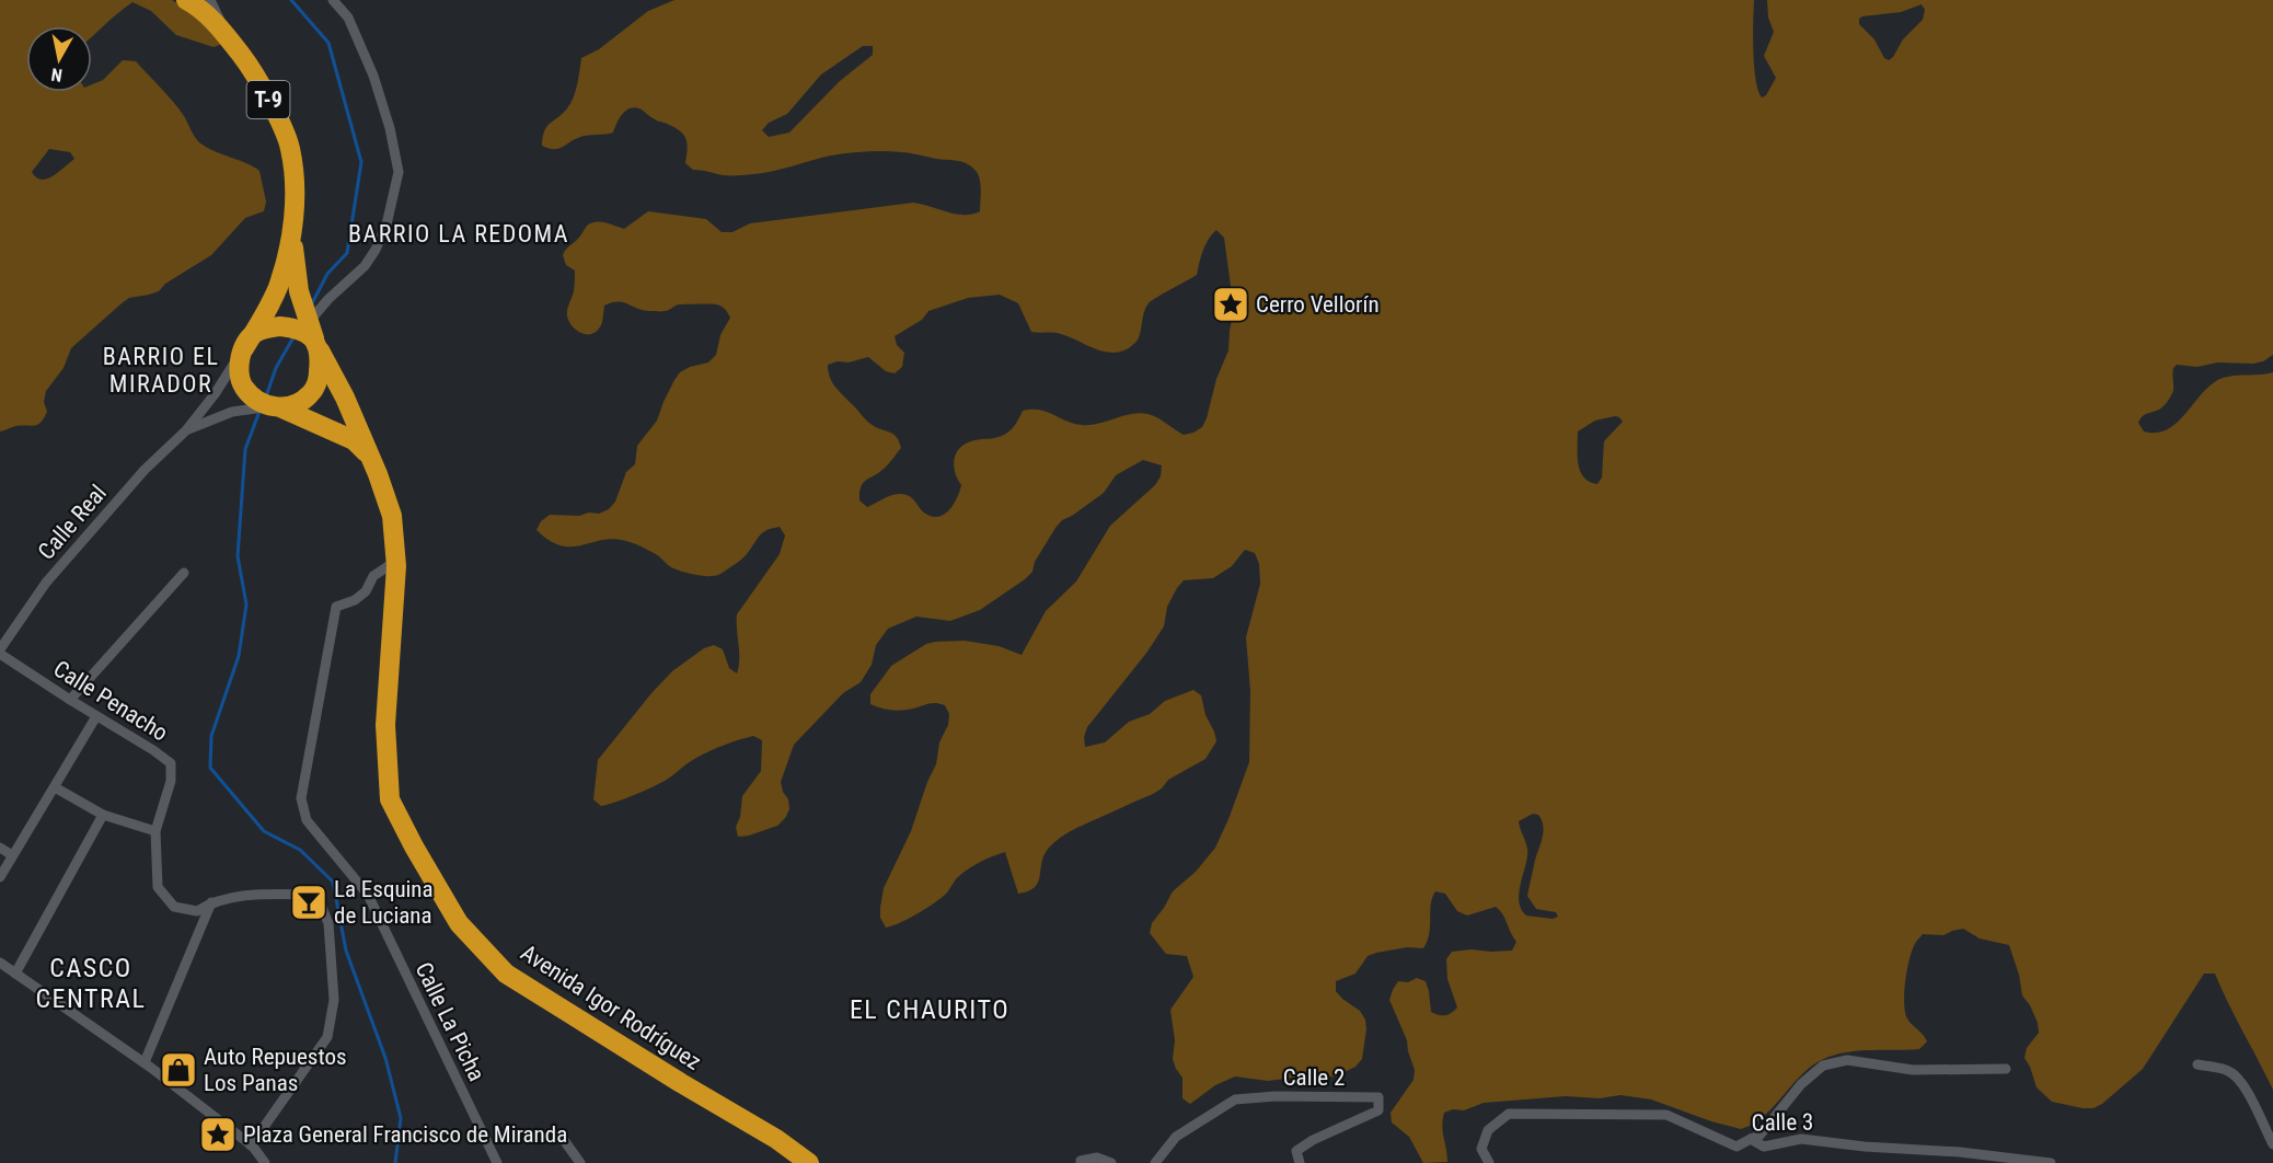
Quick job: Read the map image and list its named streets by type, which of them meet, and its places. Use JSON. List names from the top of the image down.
{
  "streets": {
    "highway": ["T-9", "Avenida Igor Rodríguez"],
    "street": [
      "Calle Real",
      "Calle Penacho",
      "Calle La Picha",
      "Calle 2",
      "Calle 3"
    ]
  },
  "crossings": [
    ["T-9", "Avenida Igor Rodríguez"],
    ["Calle Real", "Calle Penacho"],
    ["Avenida Igor Rodríguez", "Calle La Picha"]
  ],
  "districts": [
    "BARRIO LA REDOMA",
    "BARRIO EL MIRADOR",
    "CASCO CENTRAL",
    "EL CHAURITO"
  ],
  "places": {
    "place": ["Cerro Vellorín", "Plaza General Francisco de Miranda"],
    "bar": ["La Esquina de Luciana"],
    "shop": ["Auto Repuestos Los Panas"]
  },
  "north": "bottom"
}
